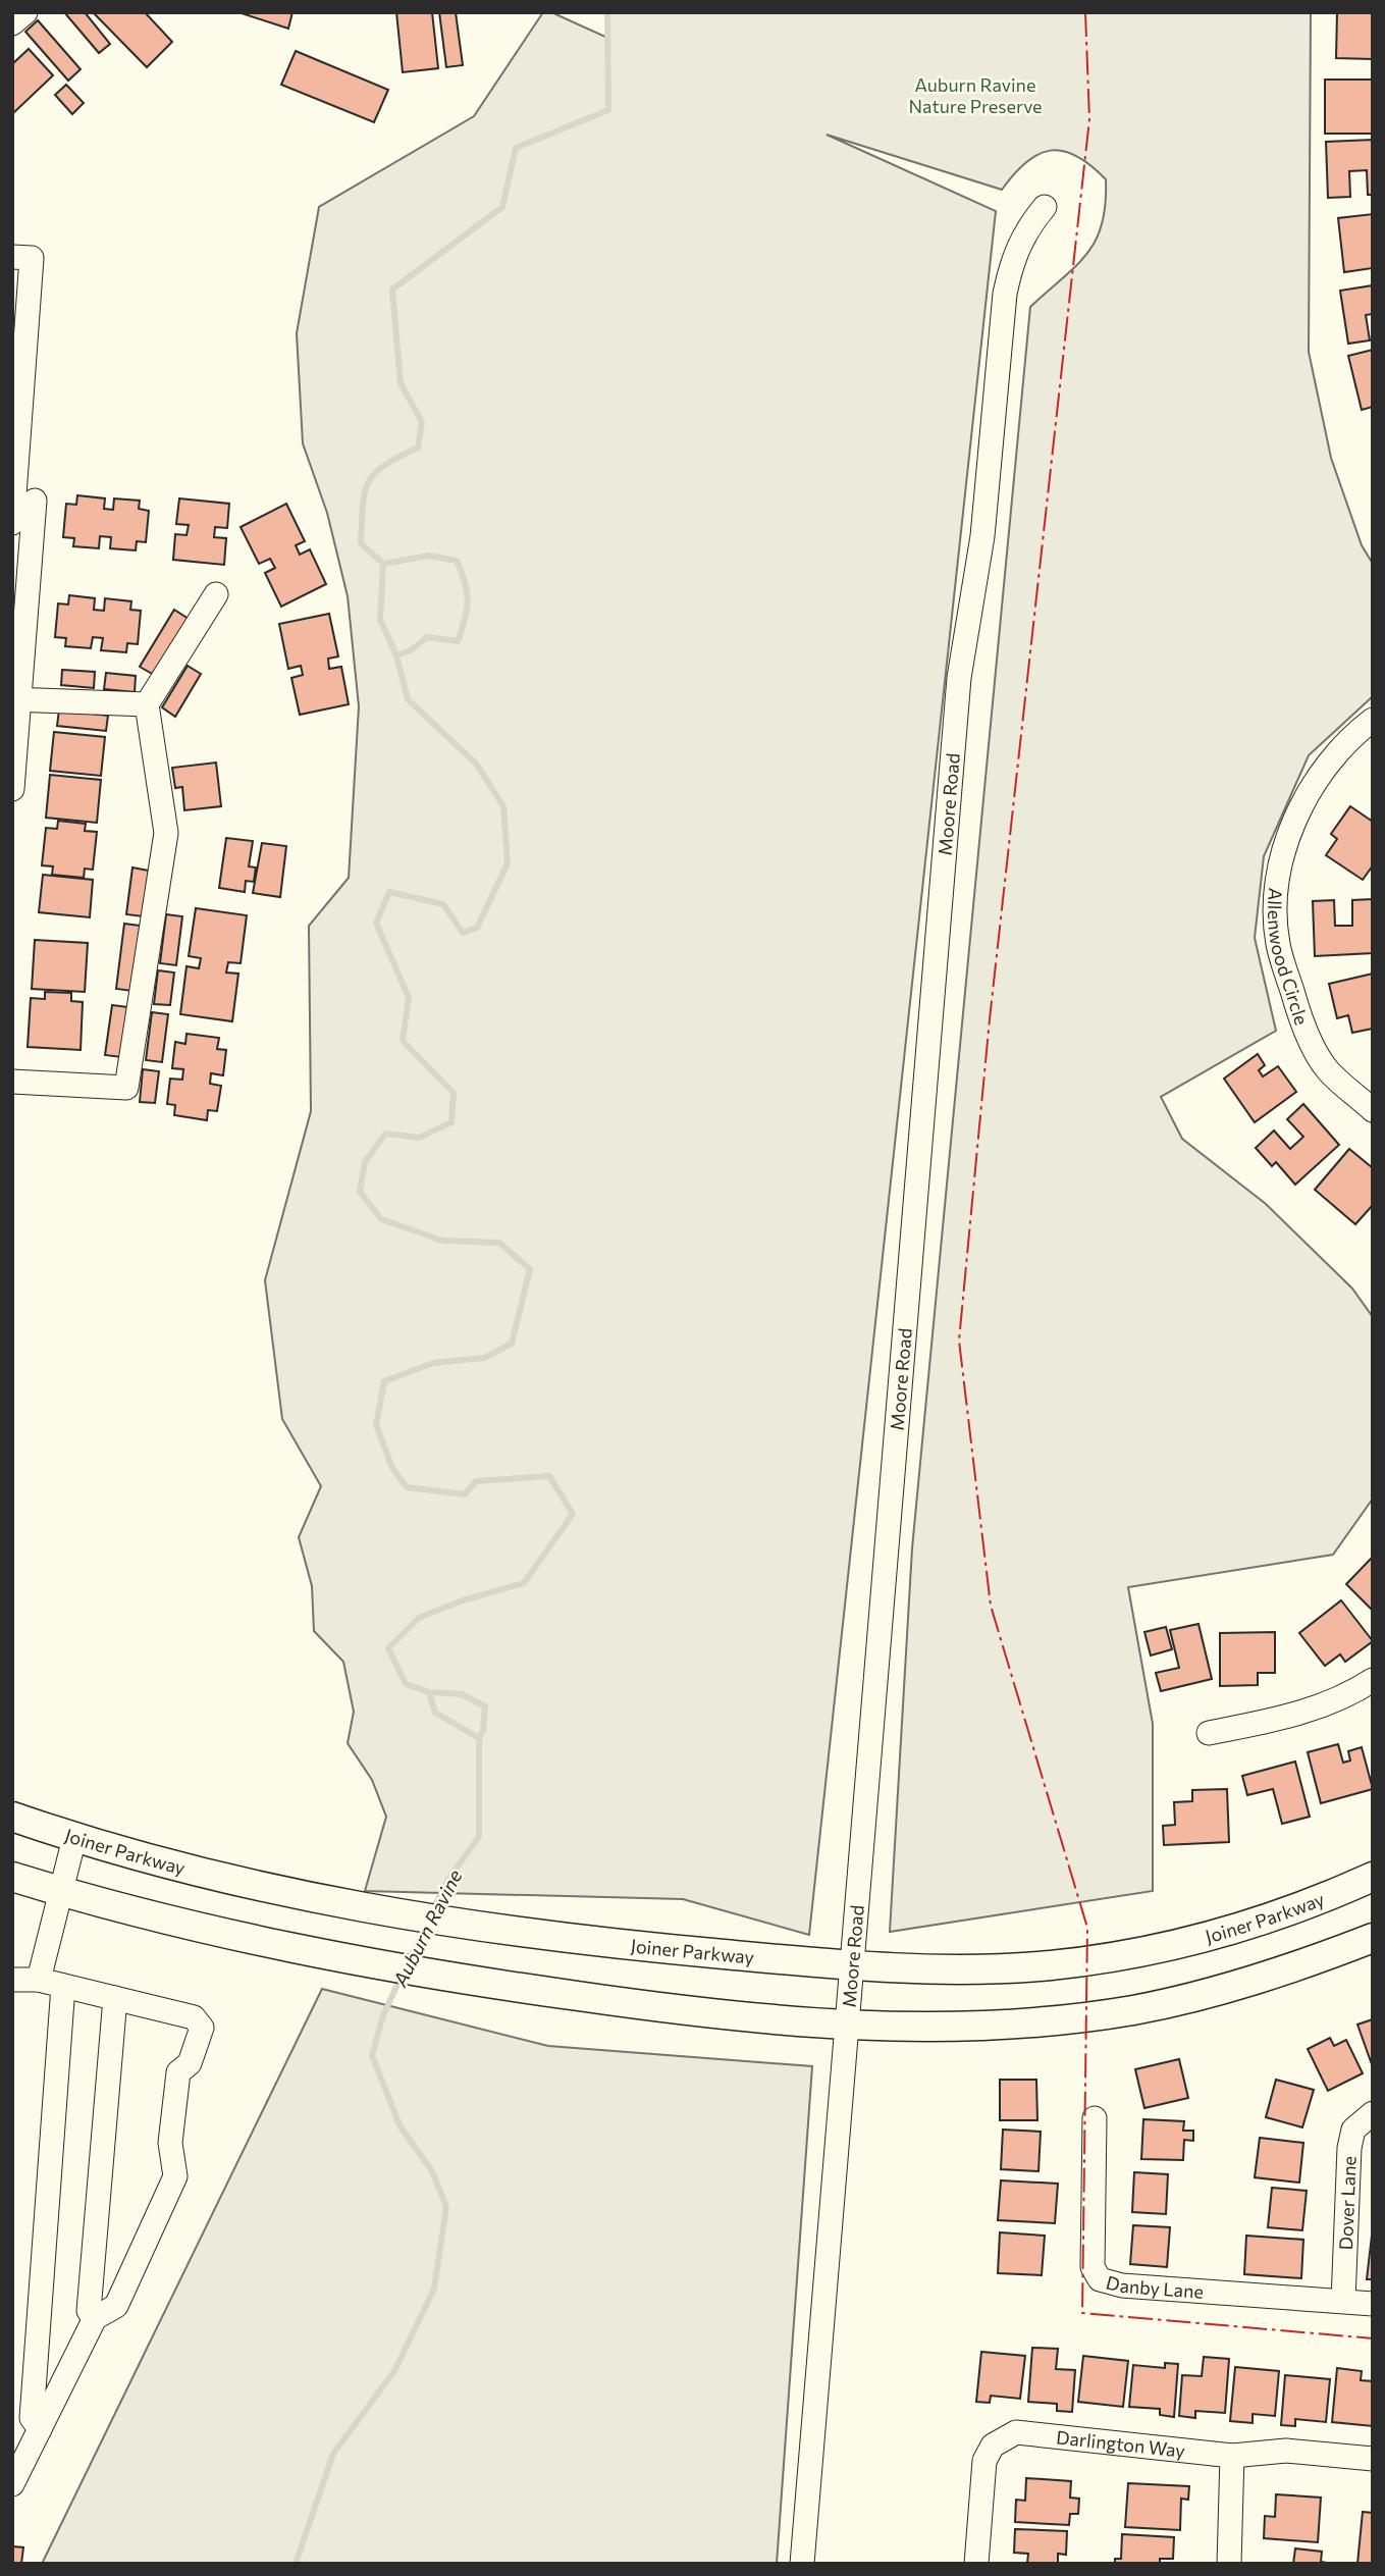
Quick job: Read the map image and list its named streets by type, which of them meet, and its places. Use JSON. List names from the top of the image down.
{
  "streets": {
    "main road": ["Joiner Parkway"],
    "street": [
      "Moore Road",
      "Allenwood Circle",
      "Dover Lane",
      "Danby Lane",
      "Darlington Way"
    ]
  },
  "crossings": [
    ["Moore Road", "Joiner Parkway"],
    ["Dover Lane", "Danby Lane"]
  ],
  "water": ["Auburn Ravine"],
  "parks": ["Auburn Ravine Nature Preserve"]
}
